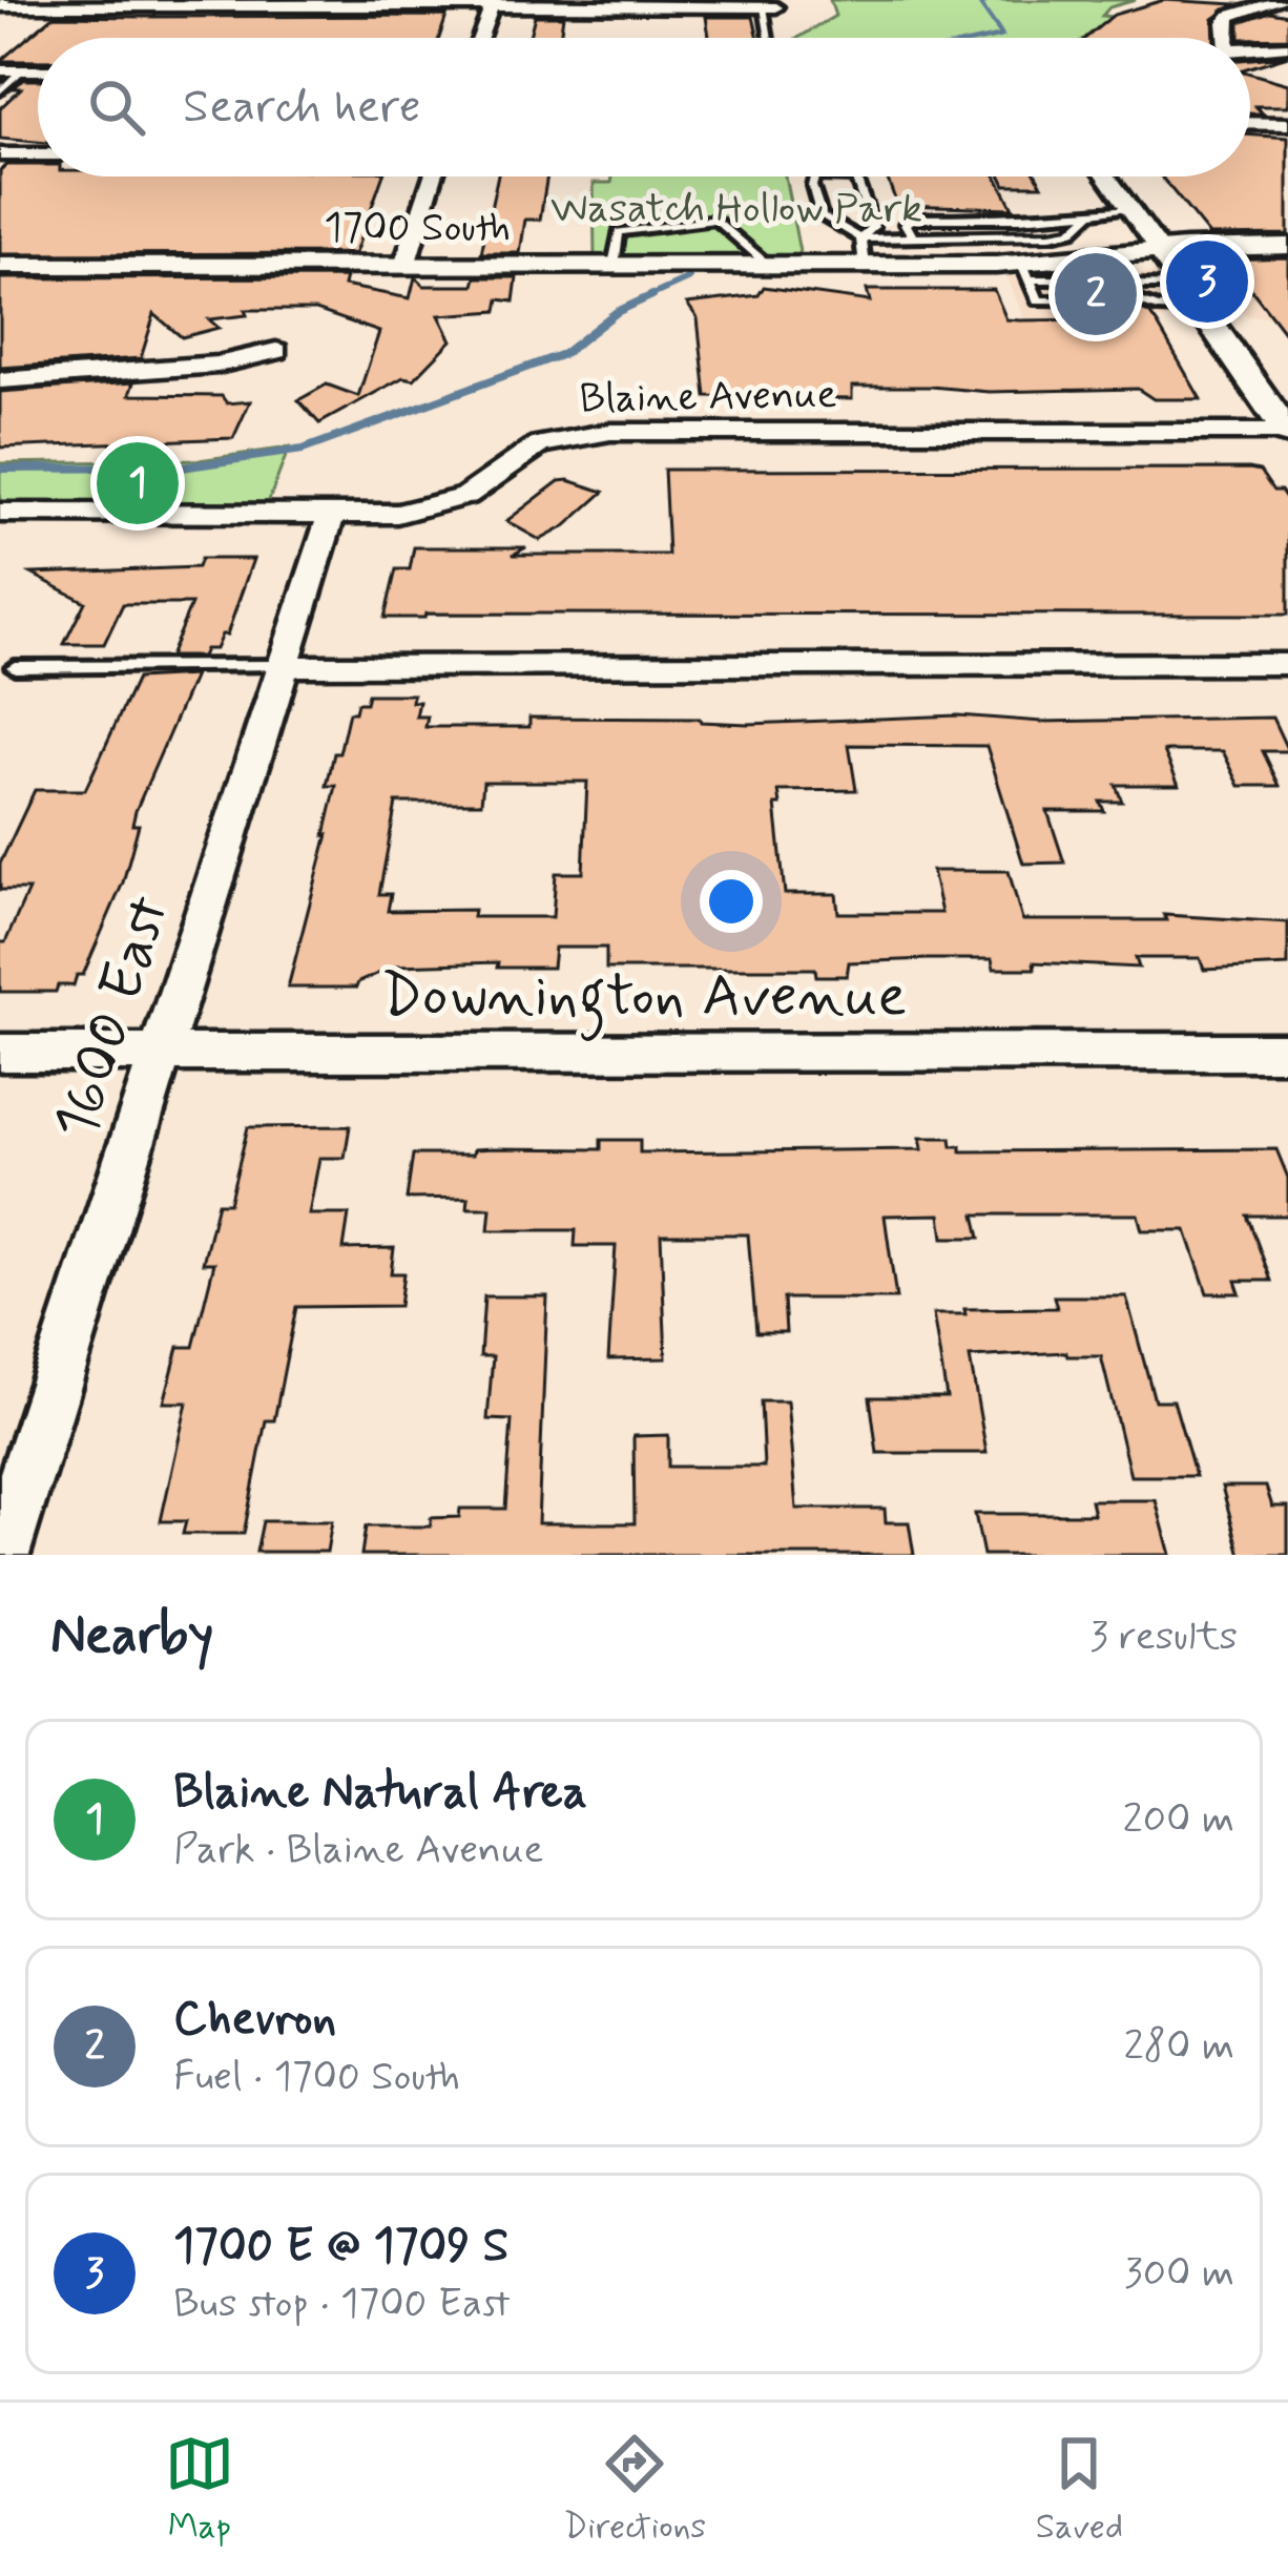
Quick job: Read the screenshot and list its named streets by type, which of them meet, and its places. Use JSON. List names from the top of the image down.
{
  "streets": {
    "street": [
      "1700 South",
      "Blaine Avenue",
      "Downington Avenue",
      "1600 East"
    ]
  },
  "crossings": [
    ["Blaine Avenue", "1600 East"],
    ["Downington Avenue", "1600 East"]
  ],
  "parks": ["Wasatch Hollow Park"],
  "page": {
    "search": "Search here",
    "pins": ["3", "2", "1"],
    "heading": ["Nearby", "3 results"],
    "list": [
      {
        "mark": "1",
        "name": "Blaine Natural Area",
        "note": "Park · Blaine Avenue",
        "value": "200 m"
      },
      {
        "mark": "2",
        "name": "Chevron",
        "note": "Fuel · 1700 South",
        "value": "280 m"
      },
      {
        "mark": "3",
        "name": "1700 E @ 1709 S",
        "note": "Bus stop · 1700 East",
        "value": "300 m"
      }
    ],
    "nav": ["Map", "Directions", "Saved"]
  }
}
